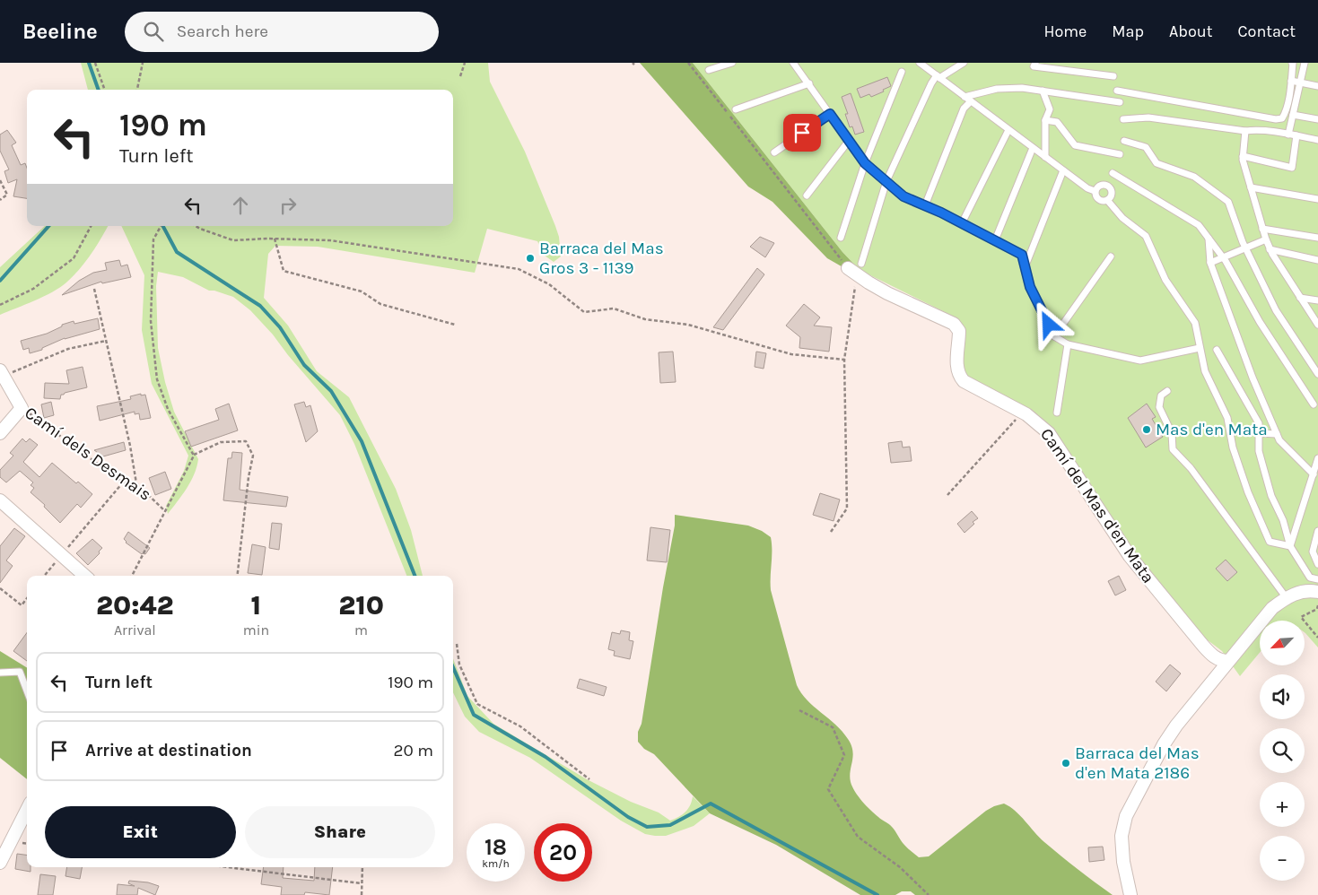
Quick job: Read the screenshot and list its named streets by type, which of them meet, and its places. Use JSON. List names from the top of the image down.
{
  "streets": {
    "street": ["Camí dels Desmais", "Camí del Mas d'en Mata"]
  },
  "places": ["Barraca del Mas Gros 3 - 1139", "Mas d'en Mata", "Barraca del Mas d'en Mata 2186"],
  "north": "bottom left",
  "page": {
    "header": "Beeline",
    "search": "Search here",
    "nav": [
      "Home",
      "Map",
      "About",
      "Contact"
    ],
    "turn": ["190 m", "Turn left"],
    "eta": [
      "20:42",
      "Arrival",
      "1",
      "min",
      "210",
      "m"
    ],
    "map_buttons": ["+", "−"],
    "list": [
      {
        "name": "Turn left",
        "value": "190 m"
      },
      {
        "name": "Arrive at destination",
        "value": "20 m"
      }
    ],
    "buttons": ["Exit", "Share"],
    "speed": "18 km/h",
    "limit": "20"
  }
}
